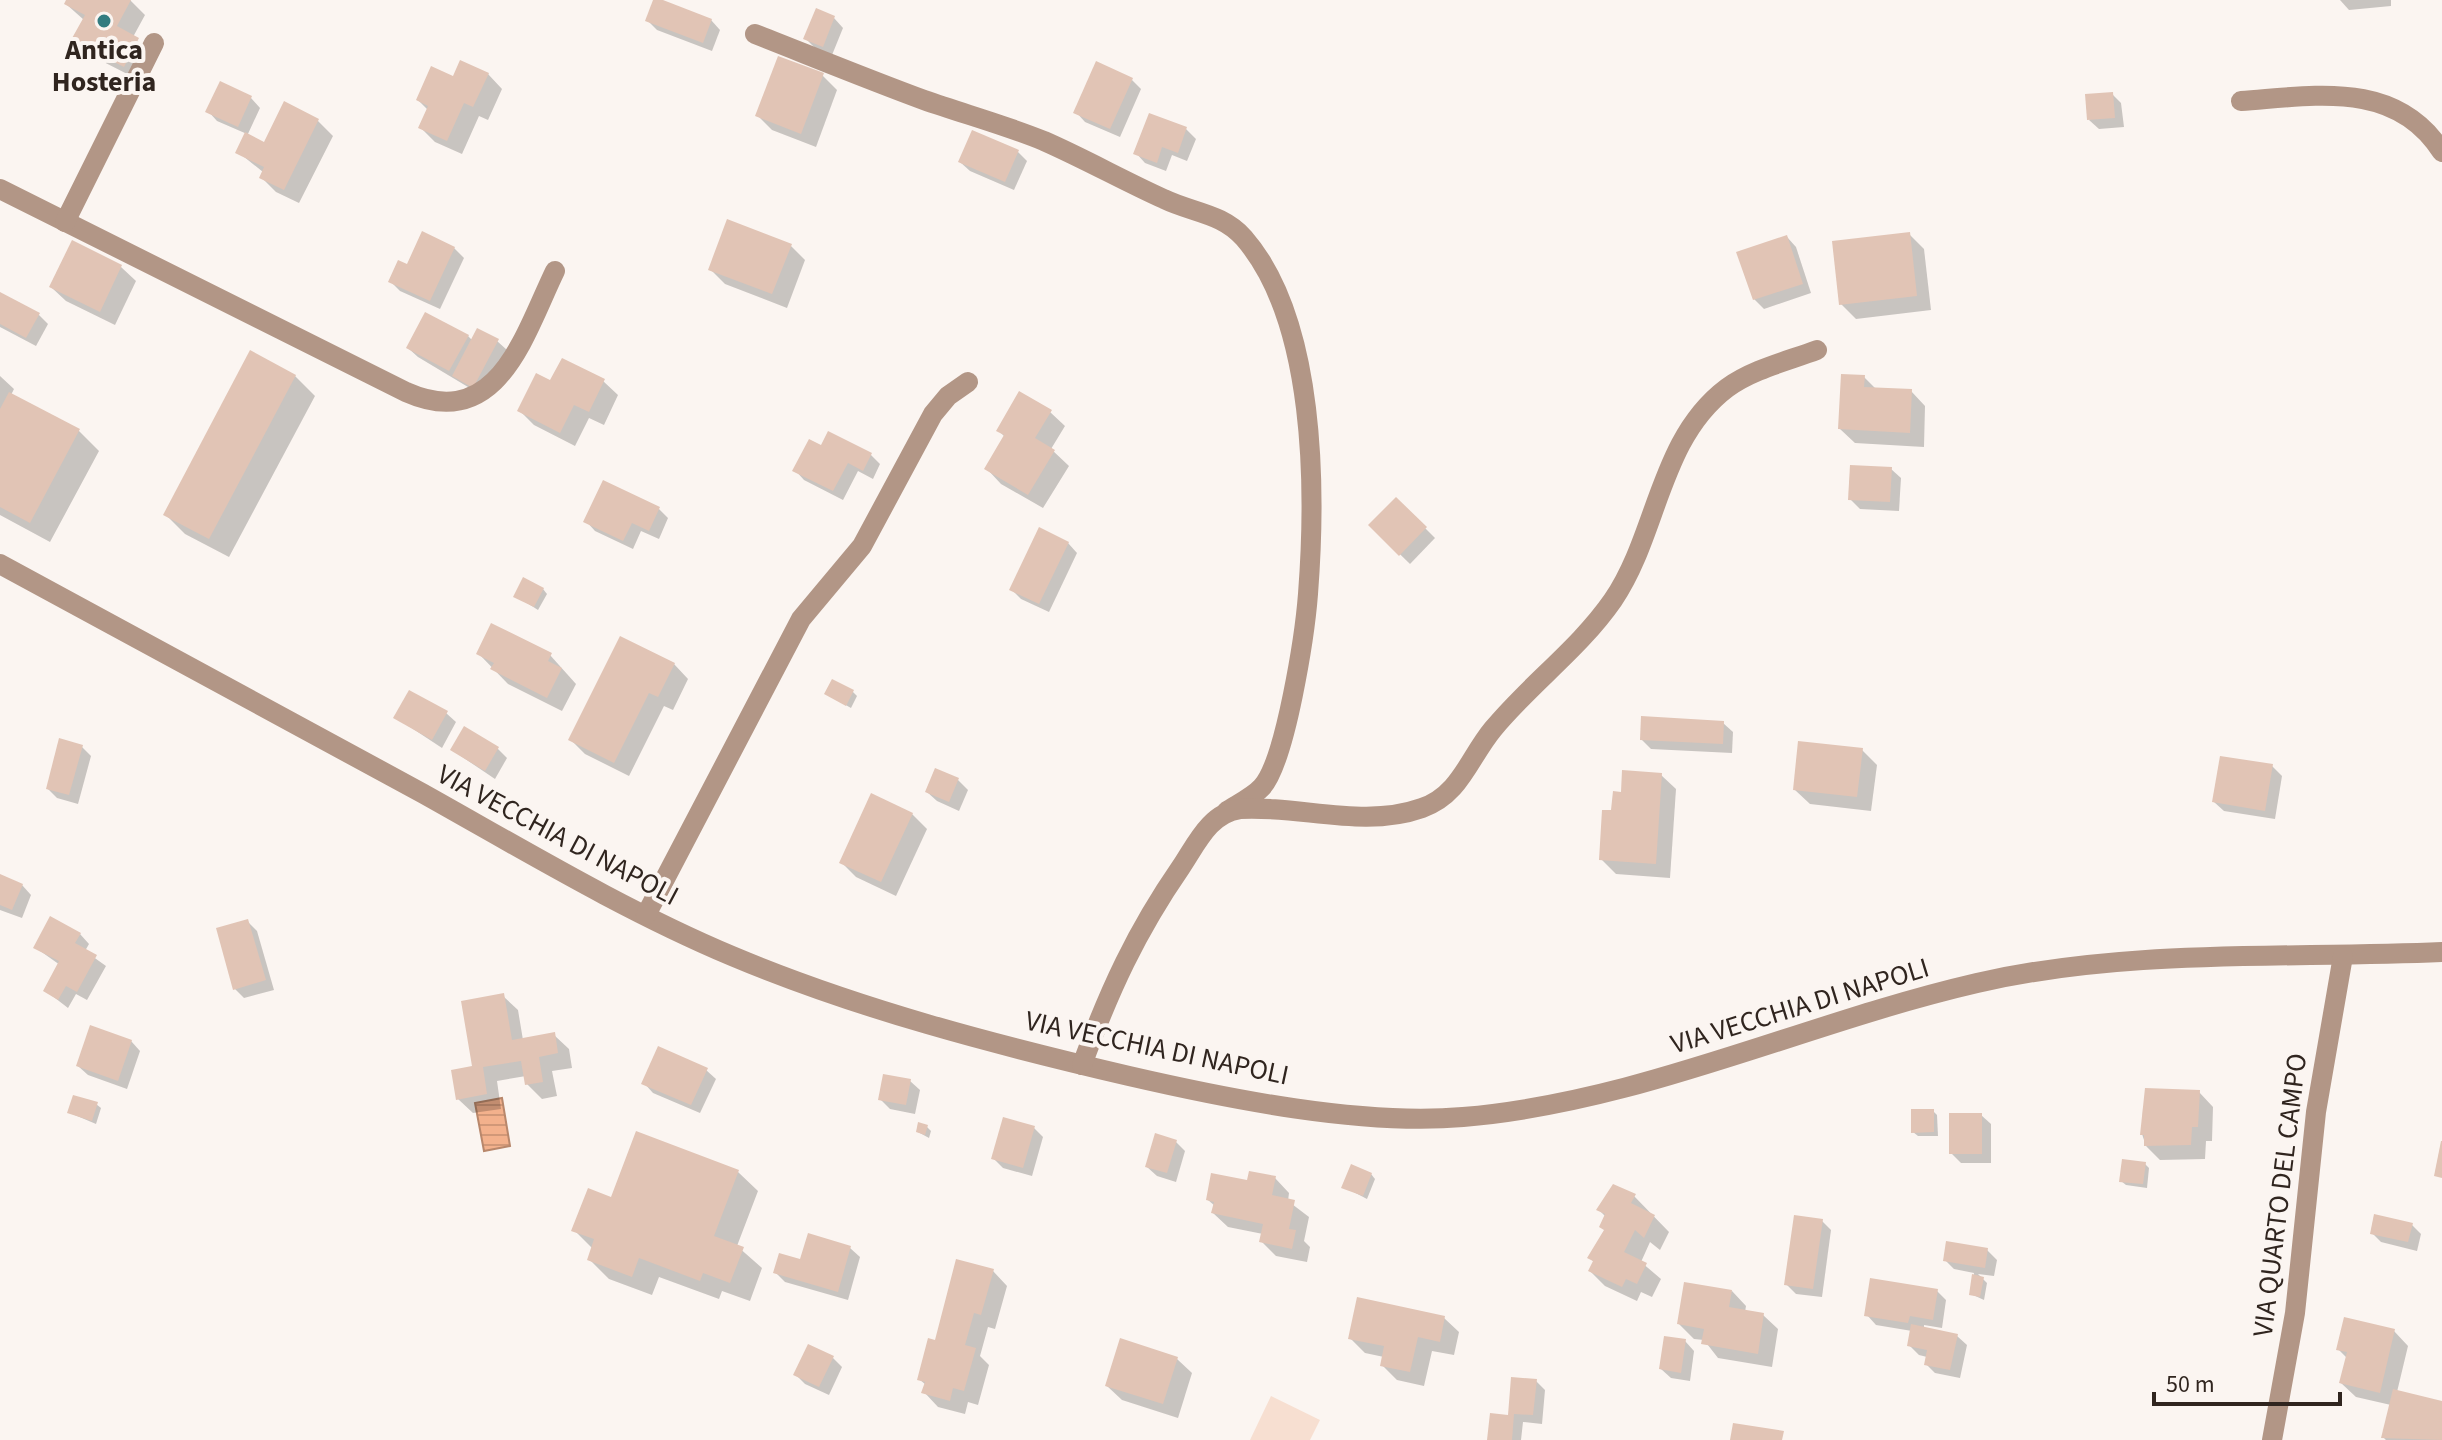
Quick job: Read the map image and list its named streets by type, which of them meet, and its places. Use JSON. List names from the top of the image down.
{
  "streets": {
    "street": ["VIA VECCHIA DI NAPOLI", "VIA QUARTO DEL CAMPO"]
  },
  "crossings": [
    ["VIA VECCHIA DI NAPOLI", "VIA QUARTO DEL CAMPO"]
  ],
  "places": ["Antica Hosteria"],
  "scale_bar": "50 m"
}
